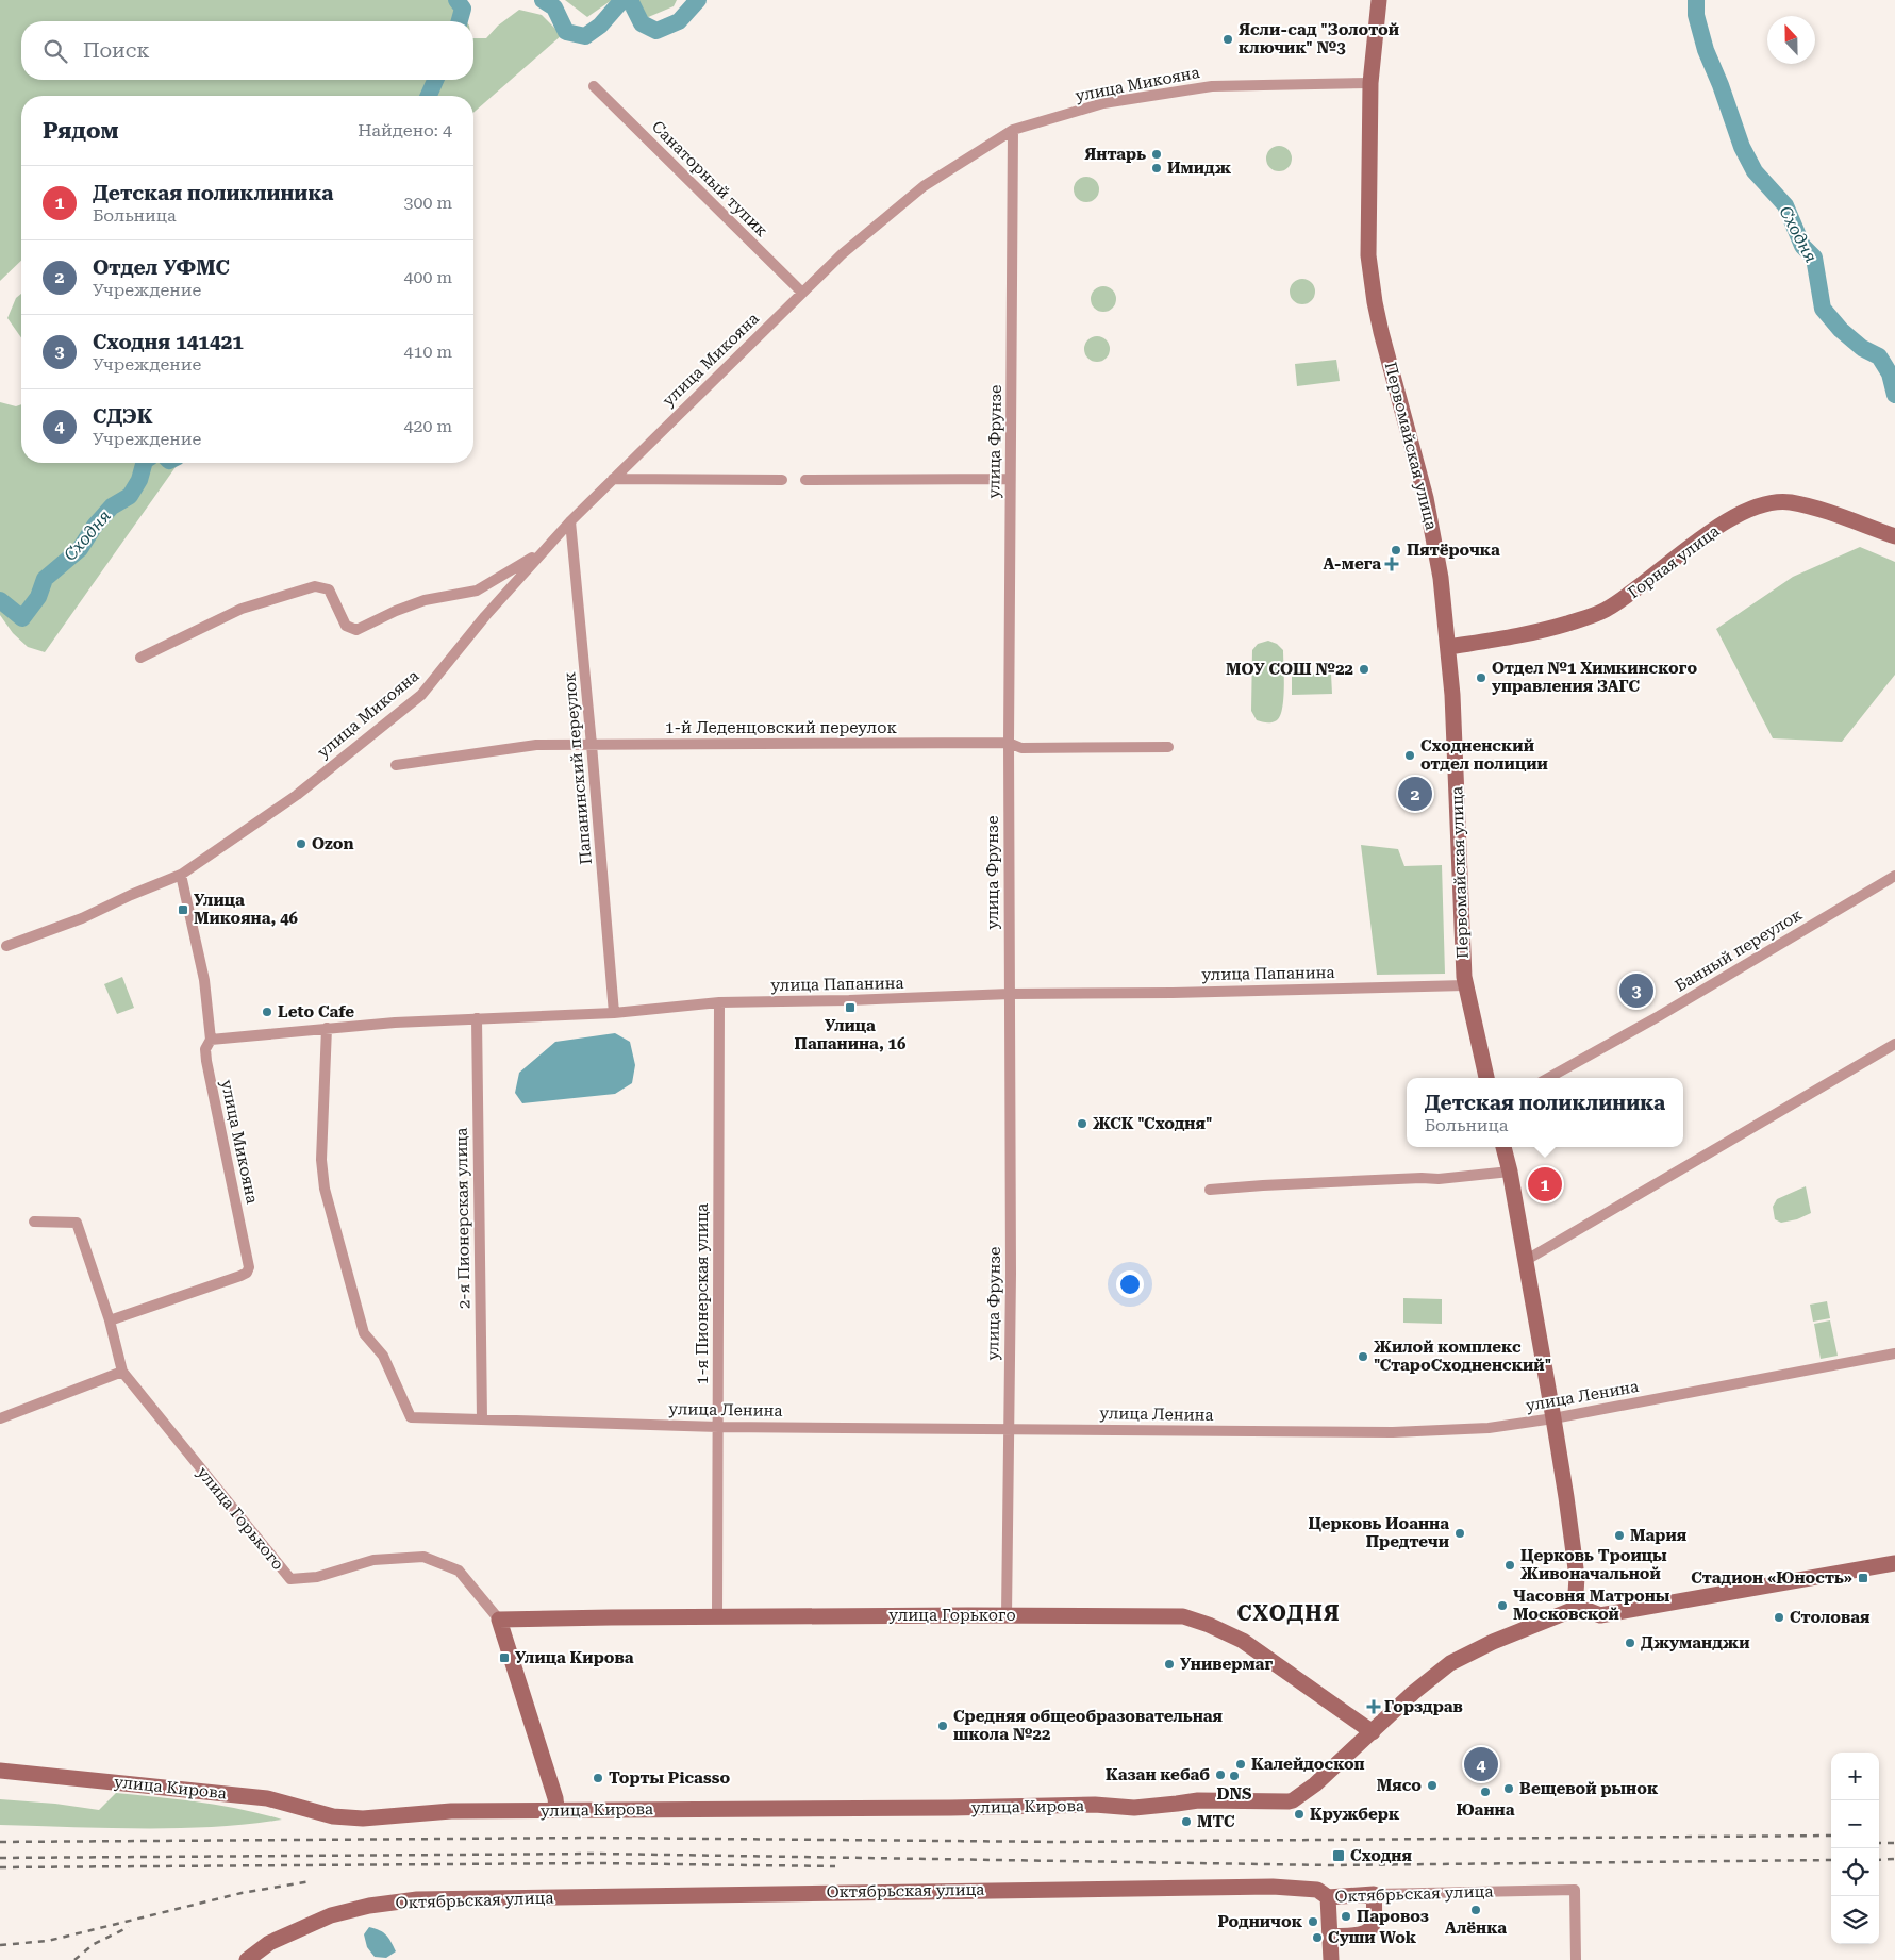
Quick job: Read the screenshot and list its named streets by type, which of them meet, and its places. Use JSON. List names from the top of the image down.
{
  "streets": {
    "street": [
      "улица Микояна",
      "Санаторный тупик",
      "улица Фрунзе",
      "Первомайская улица",
      "Горная улица",
      "1-й Леденцовский переулок",
      "Папанинский переулок",
      "Банный переулок",
      "улица Папанина",
      "2-я Пионерская улица",
      "1-я Пионерская улица",
      "улица Ленина",
      "улица Горького",
      "улица Кирова",
      "Октябрьская улица"
    ]
  },
  "crossings": [
    ["улица Микояна", "Санаторный тупик"],
    ["улица Микояна", "улица Фрунзе"],
    ["улица Микояна", "Первомайская улица"],
    ["улица Микояна", "Папанинский переулок"],
    ["улица Микояна", "улица Папанина"],
    ["улица Микояна", "улица Горького"],
    ["улица Фрунзе", "1-й Леденцовский переулок"],
    ["улица Фрунзе", "улица Папанина"],
    ["улица Фрунзе", "улица Ленина"],
    ["улица Фрунзе", "улица Горького"],
    ["Первомайская улица", "Горная улица"],
    ["Первомайская улица", "улица Папанина"],
    ["1-й Леденцовский переулок", "Папанинский переулок"],
    ["Папанинский переулок", "улица Папанина"],
    ["улица Папанина", "2-я Пионерская улица"],
    ["улица Папанина", "1-я Пионерская улица"],
    ["улица Папанина", "улица Ленина"],
    ["2-я Пионерская улица", "улица Ленина"],
    ["1-я Пионерская улица", "улица Ленина"],
    ["1-я Пионерская улица", "улица Горького"],
    ["улица Горького", "улица Кирова"]
  ],
  "districts": ["СХОДНЯ"],
  "water": ["Сходня"],
  "places": {
    "other": [
      "Ясли-сад \"Золотой ключик\" №3",
      "Янтарь",
      "Имидж",
      "Пятёрочка",
      "МОУ СОШ №22",
      "Отдел №1 Химкинского управления ЗАГС",
      "Сходненский отдел полиции",
      "Ozon",
      "Leto Cafe",
      "ЖСК \"Сходня\"",
      "Жилой комплекс \"СтароСходненский\"",
      "Церковь Иоанна Предтечи",
      "Мария",
      "Церковь Троицы Живоначальной",
      "Часовня Матроны Московской",
      "Столовая",
      "Джуманджи",
      "Универмаг",
      "Средняя общеобразовательная школа №22",
      "Калейдоскоп",
      "Казан кебаб",
      "DNS",
      "Торты Picasso",
      "Мясо",
      "Вещевой рынок",
      "Юанна",
      "Кружберк",
      "МТС",
      "Алёнка",
      "Паровоз",
      "Родничок",
      "Суши Wok"
    ],
    "health": ["А-мега", "Горздрав"],
    "transit": [
      "Улица Микояна, 46",
      "Улица Папанина, 16",
      "Стадион «Юность»",
      "Улица Кирова",
      "Сходня"
    ]
  },
  "north": "top",
  "page": {
    "search": "Поиск",
    "heading": ["Рядом", "Найдено: 4"],
    "list": [
      {
        "mark": "1",
        "name": "Детская поликлиника",
        "note": "Больница",
        "value": "300 m"
      },
      {
        "mark": "2",
        "name": "Отдел УФМС",
        "note": "Учреждение",
        "value": "400 m"
      },
      {
        "mark": "3",
        "name": "Сходня 141421",
        "note": "Учреждение",
        "value": "410 m"
      },
      {
        "mark": "4",
        "name": "СДЭК",
        "note": "Учреждение",
        "value": "420 m"
      }
    ],
    "pins": [
      "2",
      "3",
      "1",
      "4"
    ],
    "popup": ["Детская поликлиника", "Больница"],
    "map_buttons": ["+", "−"]
  }
}
